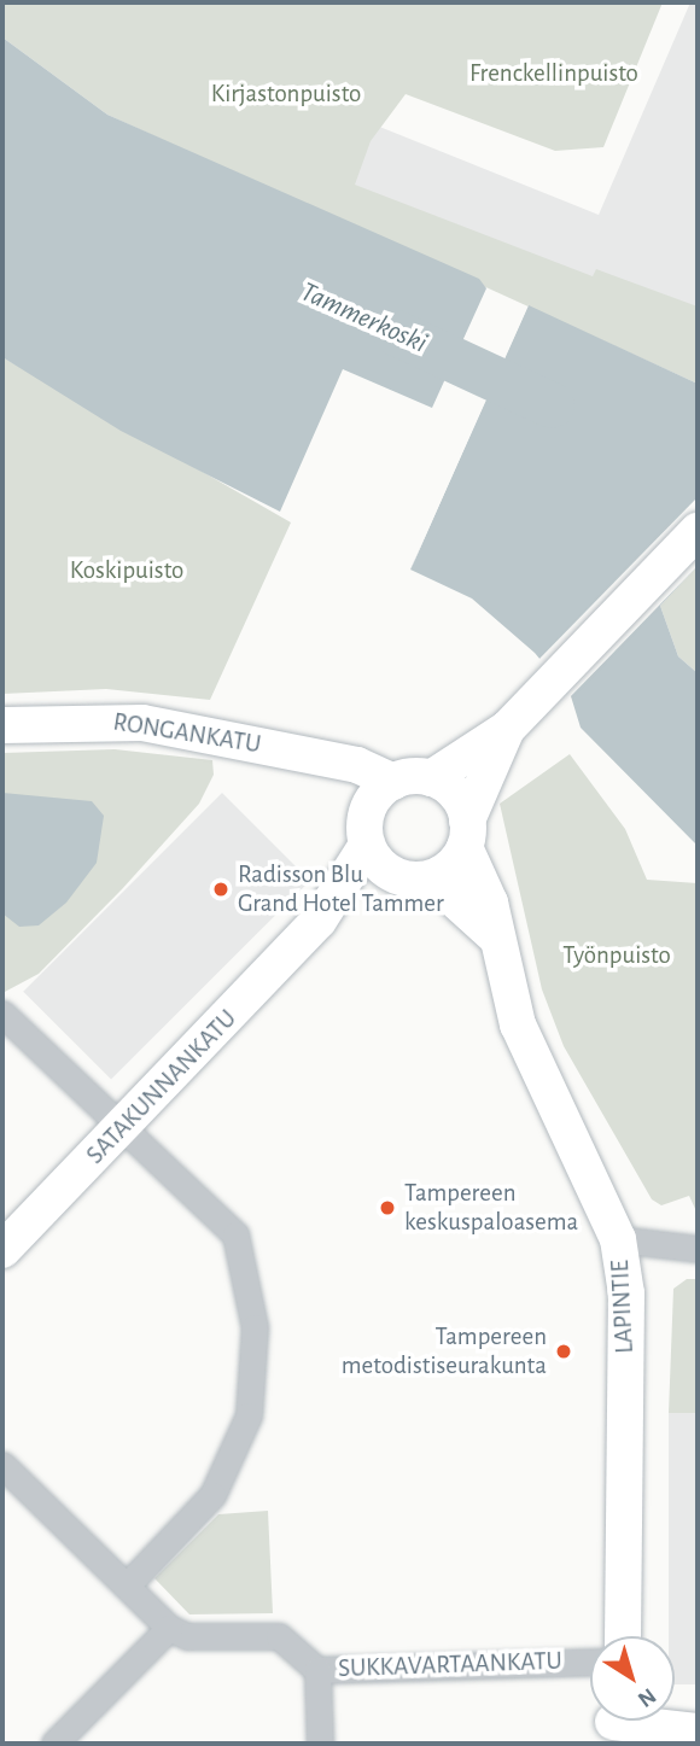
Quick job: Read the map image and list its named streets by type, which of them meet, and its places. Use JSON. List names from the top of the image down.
{
  "streets": {
    "main road": ["RONGANKATU", "SATAKUNNANKATU", "LAPINTIE"],
    "street": ["SUKKAVARTAANKATU"]
  },
  "crossings": [
    ["RONGANKATU", "SATAKUNNANKATU"],
    ["RONGANKATU", "LAPINTIE"],
    ["SATAKUNNANKATU", "LAPINTIE"]
  ],
  "water": ["Tammerkoski"],
  "parks": [
    "Frenckellinpuisto",
    "Kirjastonpuisto",
    "Koskipuisto",
    "Työnpuisto"
  ],
  "places": ["Radisson Blu Grand Hotel Tammer", "Tampereen keskuspaloasema", "Tampereen metodistiseurakunta"],
  "north": "bottom right"
}
